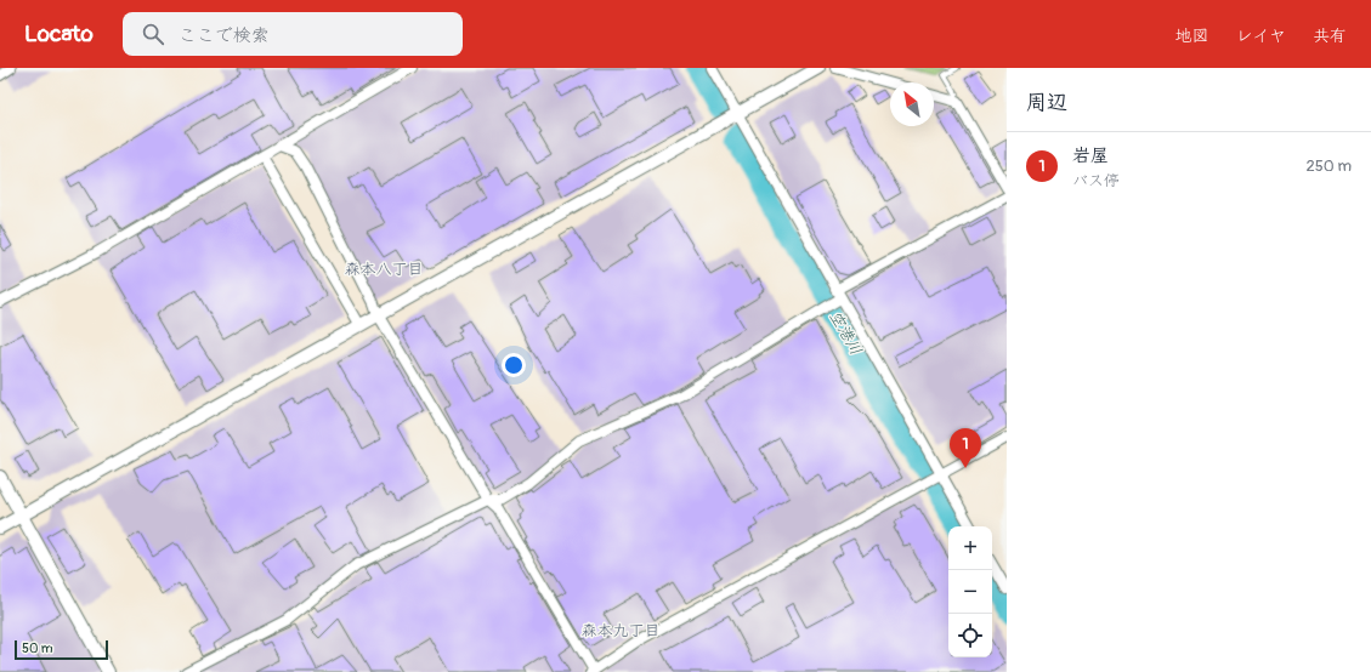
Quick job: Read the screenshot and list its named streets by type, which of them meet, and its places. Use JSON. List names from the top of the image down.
{
  "districts": ["森本八丁目", "森本九丁目"],
  "water": ["空港川"],
  "scale_bar": "50 m",
  "north": "top left",
  "page": {
    "header": "Locato",
    "search": "ここで検索",
    "nav": ["地図", "レイヤ", "共有"],
    "heading": "周辺",
    "list": [
      {
        "mark": "1",
        "name": "岩屋",
        "note": "バス停",
        "value": "250 m"
      }
    ],
    "pins": "1",
    "map_buttons": ["+", "−"],
    "scale": "50 m"
  }
}
